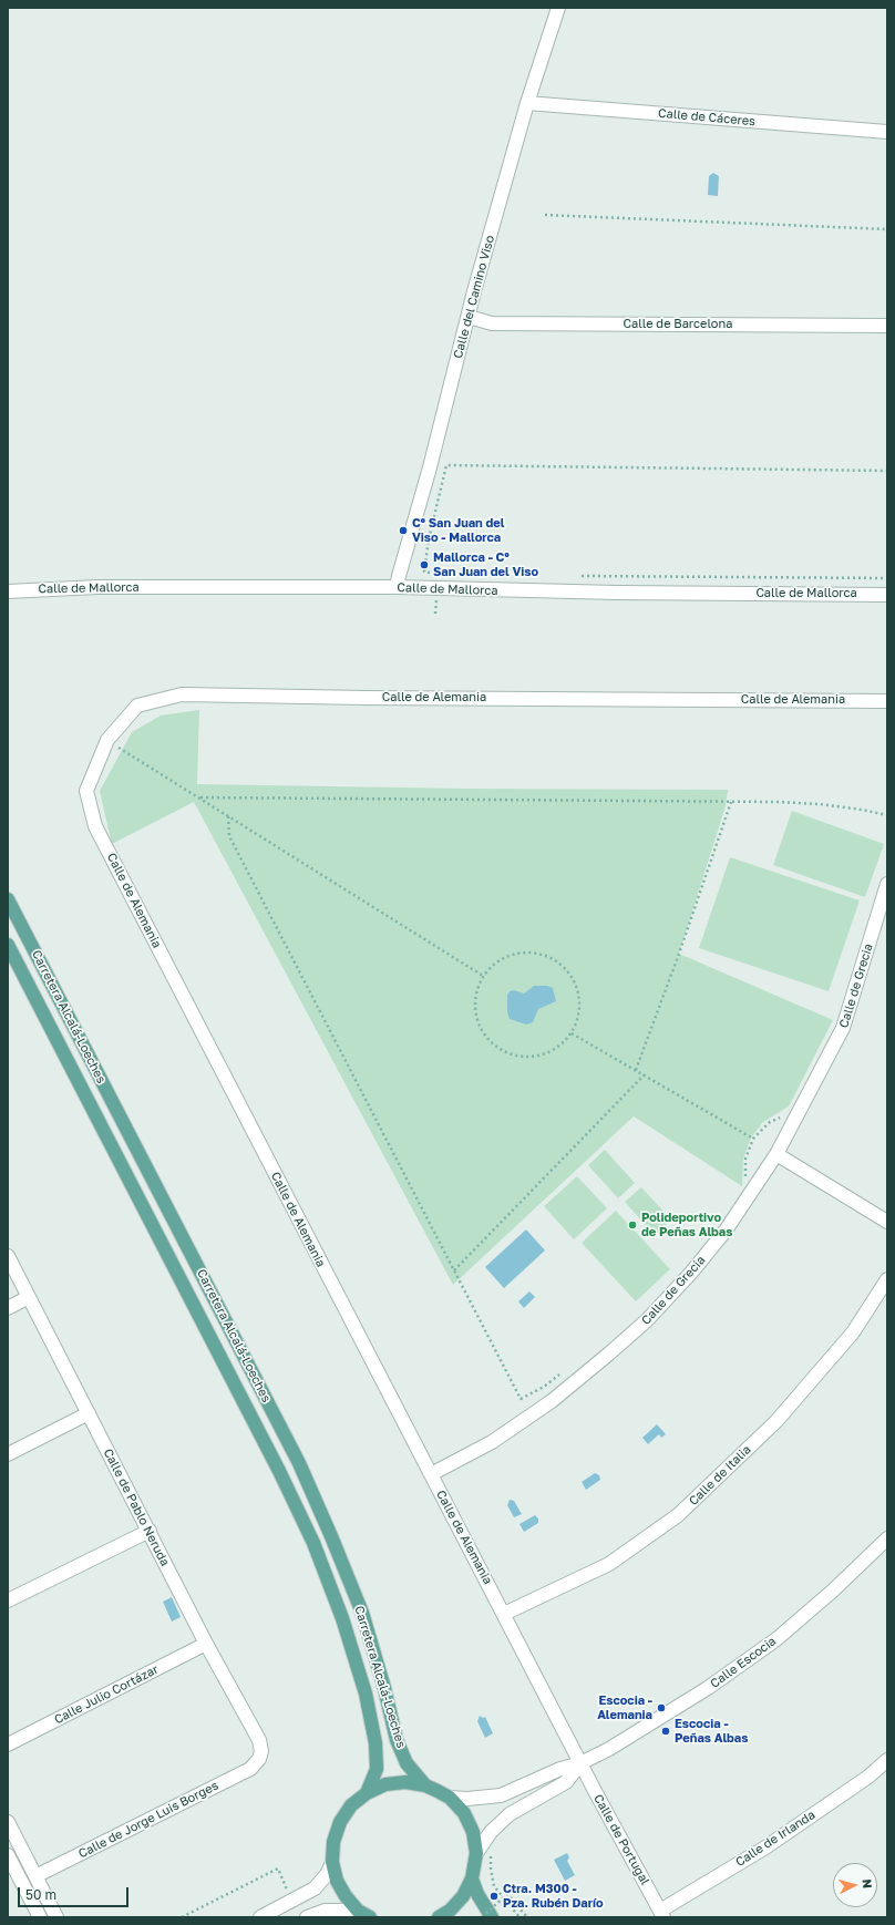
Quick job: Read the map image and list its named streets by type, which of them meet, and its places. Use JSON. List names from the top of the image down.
{
  "streets": {
    "main road": ["Carretera Alcalá-Loeches"],
    "street": [
      "Calle de Cáceres",
      "Calle del Camino Viso",
      "Calle de Barcelona",
      "Calle de Mallorca",
      "Calle de Alemania",
      "Calle de Grecia",
      "Calle de Italia",
      "Calle de Pablo Neruda",
      "Calle Escocia",
      "Calle Julio Cortázar",
      "Calle de Jorge Luis Borges",
      "Calle de Irlanda",
      "Calle de Portugal"
    ]
  },
  "crossings": [
    ["Calle de Cáceres", "Calle del Camino Viso"],
    ["Calle del Camino Viso", "Calle de Barcelona"],
    ["Calle del Camino Viso", "Calle de Mallorca"],
    ["Calle de Alemania", "Calle de Grecia"],
    ["Calle de Alemania", "Calle de Italia"],
    ["Calle de Alemania", "Calle Escocia"],
    ["Calle de Alemania", "Calle de Portugal"],
    ["Calle de Pablo Neruda", "Calle Julio Cortázar"],
    ["Calle de Pablo Neruda", "Calle de Jorge Luis Borges"],
    ["Calle Escocia", "Calle de Portugal"],
    ["Calle de Irlanda", "Calle de Portugal"]
  ],
  "places": [
    "Cº San Juan del Viso - Mallorca",
    "Mallorca - Cº San Juan del Viso",
    "Polideportivo de Peñas Albas",
    "Escocia - Alemania",
    "Escocia - Peñas Albas",
    "Ctra. M300 - Pza. Rubén Darío"
  ],
  "scale_bar": "50 m",
  "north": "right"
}
